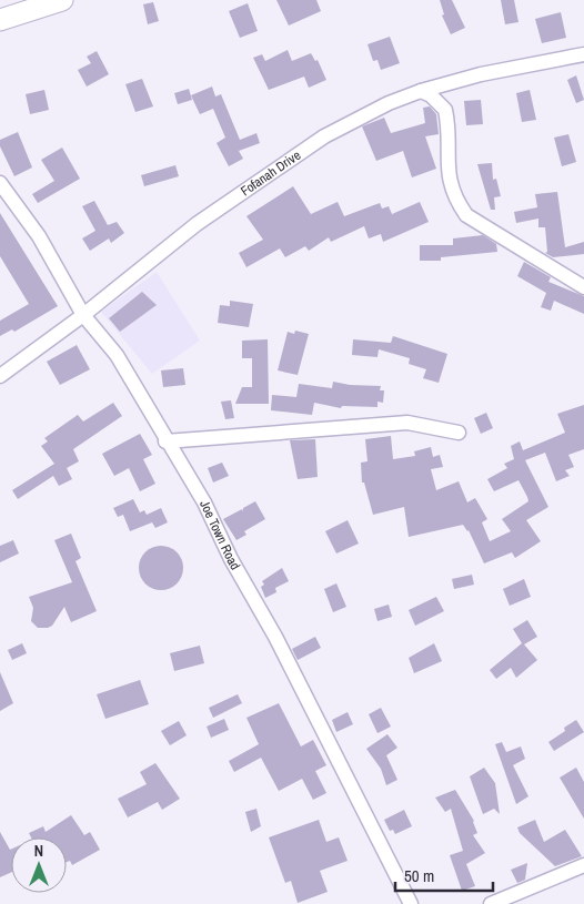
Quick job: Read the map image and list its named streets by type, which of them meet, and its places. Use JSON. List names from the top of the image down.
{
  "streets": {
    "street": ["Fofanah Drive", "Joe Town Road"]
  },
  "crossings": [
    ["Fofanah Drive", "Joe Town Road"]
  ],
  "scale_bar": "50 m",
  "north": "top"
}
